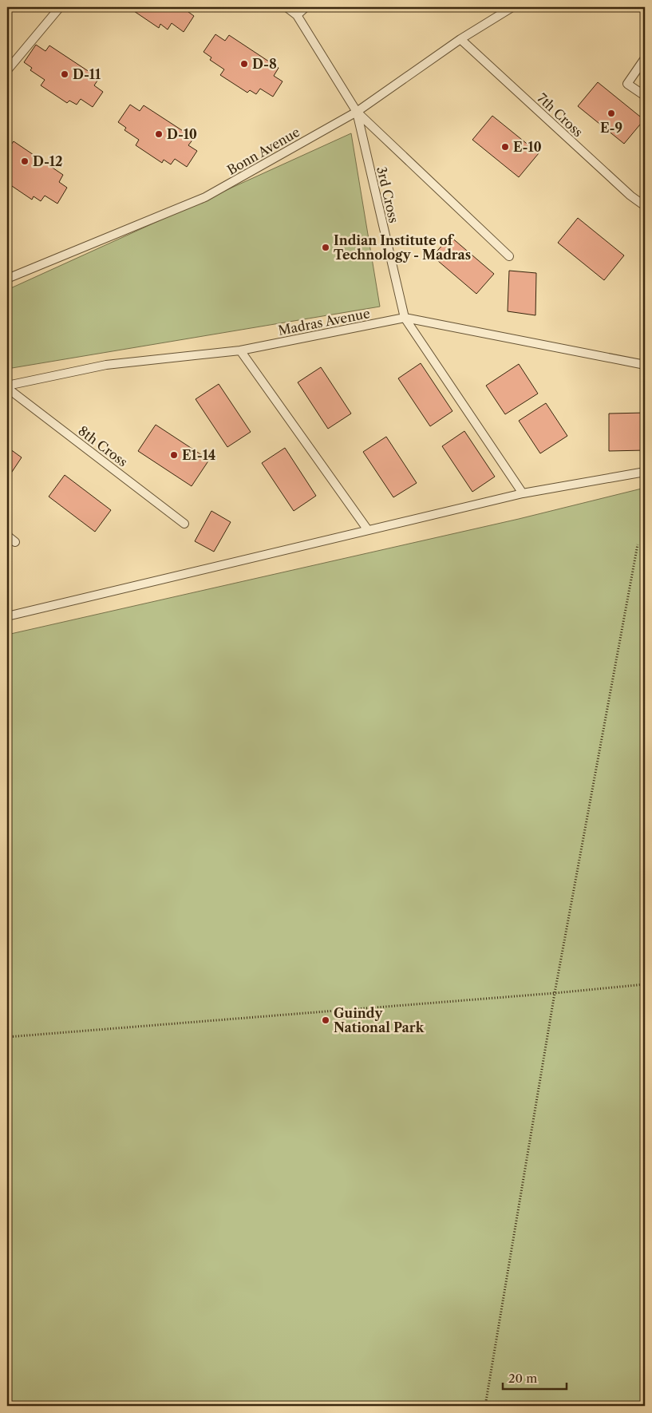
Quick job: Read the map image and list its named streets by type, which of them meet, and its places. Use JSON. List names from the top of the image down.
{
  "streets": {
    "lane": [
      "7th Cross",
      "Bonn Avenue",
      "3rd Cross",
      "Madras Avenue",
      "8th Cross"
    ]
  },
  "crossings": [
    ["7th Cross", "Bonn Avenue"],
    ["Bonn Avenue", "3rd Cross"],
    ["3rd Cross", "Madras Avenue"],
    ["Madras Avenue", "8th Cross"]
  ],
  "places": [
    "D-8",
    "D-11",
    "E-9",
    "D-10",
    "E-10",
    "D-12",
    "Indian Institute of Technology - Madras",
    "E1-14",
    "Guindy National Park"
  ],
  "scale_bar": "20 m"
}
